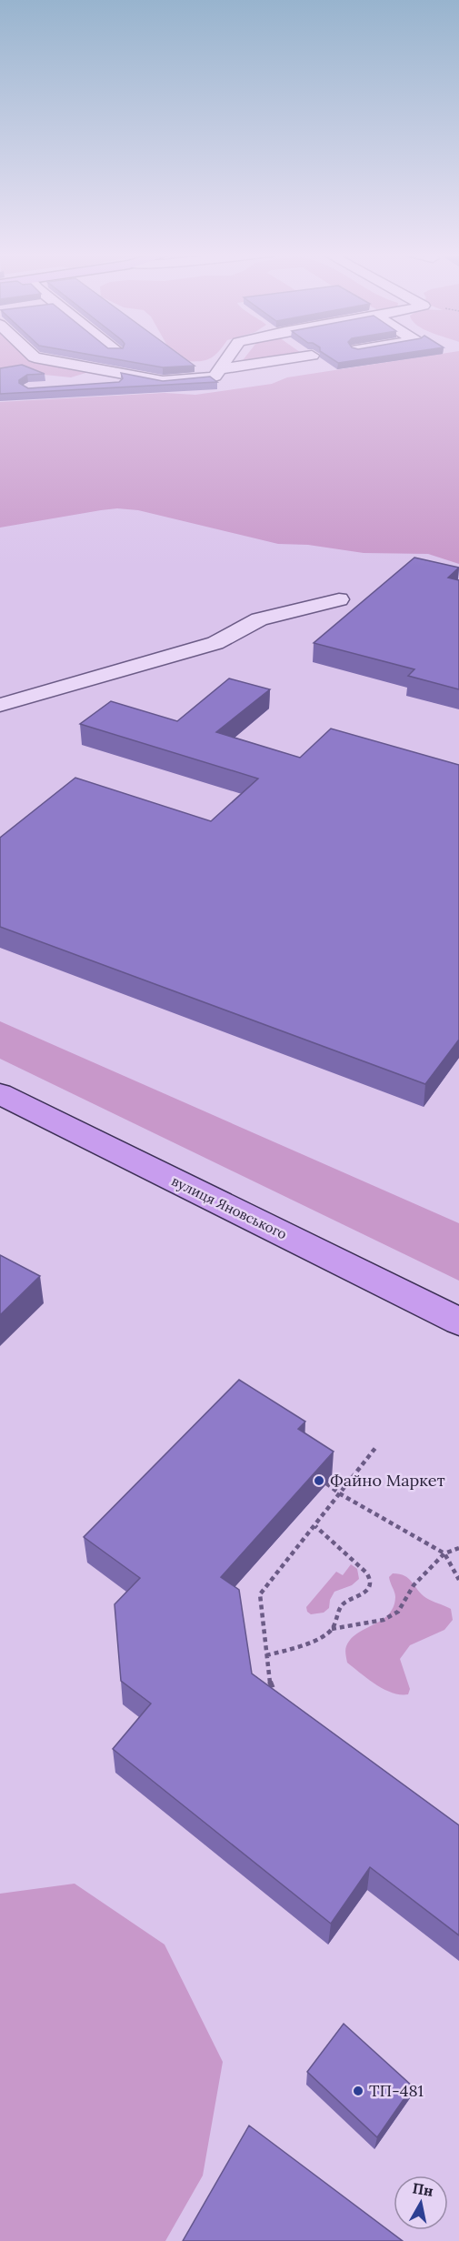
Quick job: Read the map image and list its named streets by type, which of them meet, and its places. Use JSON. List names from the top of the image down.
{
  "streets": {
    "main road": ["вулиця Яновського"]
  },
  "places": ["Файно Маркет", "ТП-481"],
  "north": "top"
}
